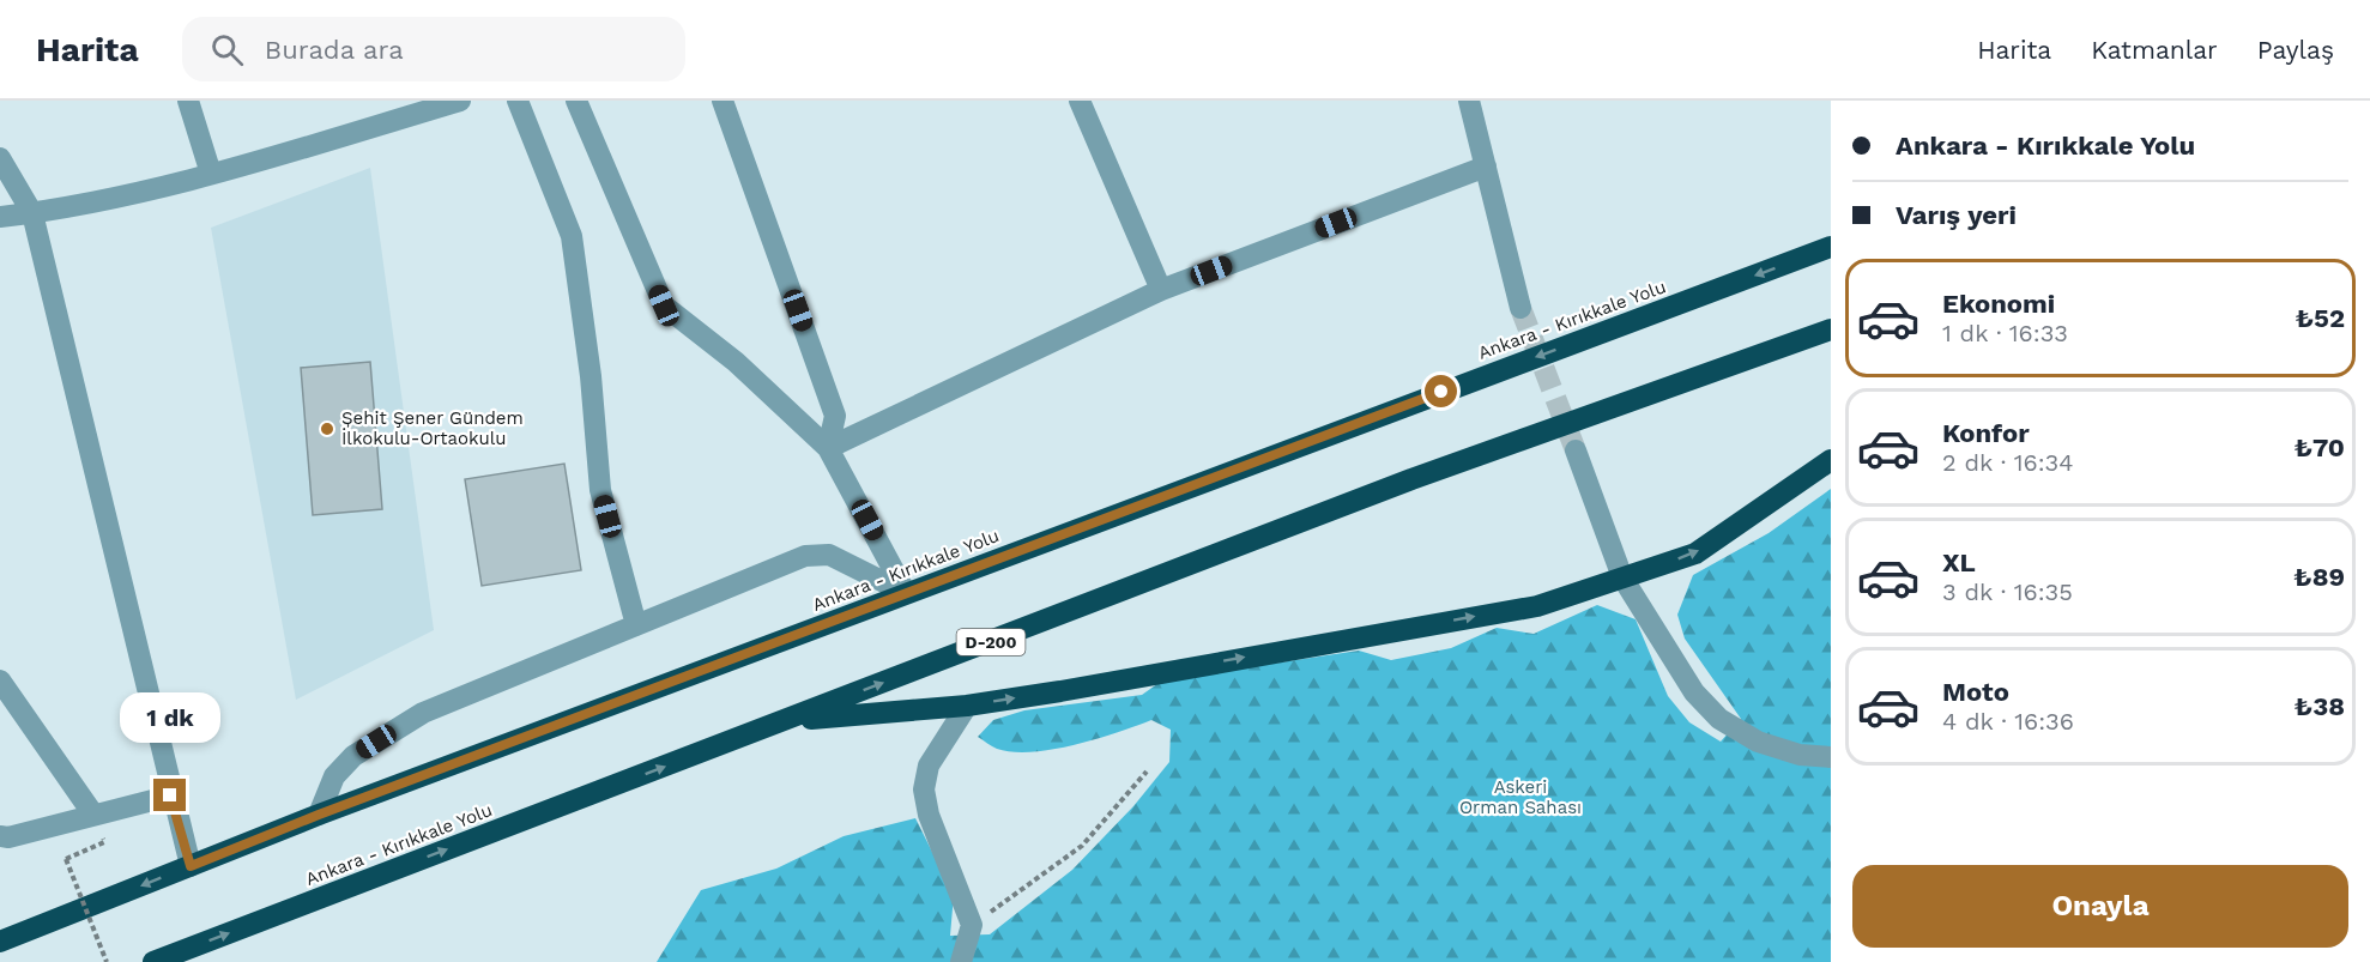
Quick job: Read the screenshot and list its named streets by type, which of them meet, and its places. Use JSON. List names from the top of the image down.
{
  "streets": {
    "highway": ["Ankara - Kırıkkale Yolu", "D-200"]
  },
  "parks": ["Askeri Orman Sahası"],
  "places": ["Şehit Şener Gündem İlkokulu-Ortaokulu"],
  "page": {
    "header": "Harita",
    "search": "Burada ara",
    "nav": ["Harita", "Katmanlar", "Paylaş"],
    "banner": ["Ankara - Kırıkkale Yolu", "Varış yeri"],
    "list": [
      {
        "name": "Ekonomi",
        "note": "1 dk · 16:33",
        "value": "₺52"
      },
      {
        "name": "Konfor",
        "note": "2 dk · 16:34",
        "value": "₺70"
      },
      {
        "name": "XL",
        "note": "3 dk · 16:35",
        "value": "₺89"
      },
      {
        "name": "Moto",
        "note": "4 dk · 16:36",
        "value": "₺38"
      }
    ],
    "bubble": "1 dk",
    "buttons": "Onayla"
  }
}
